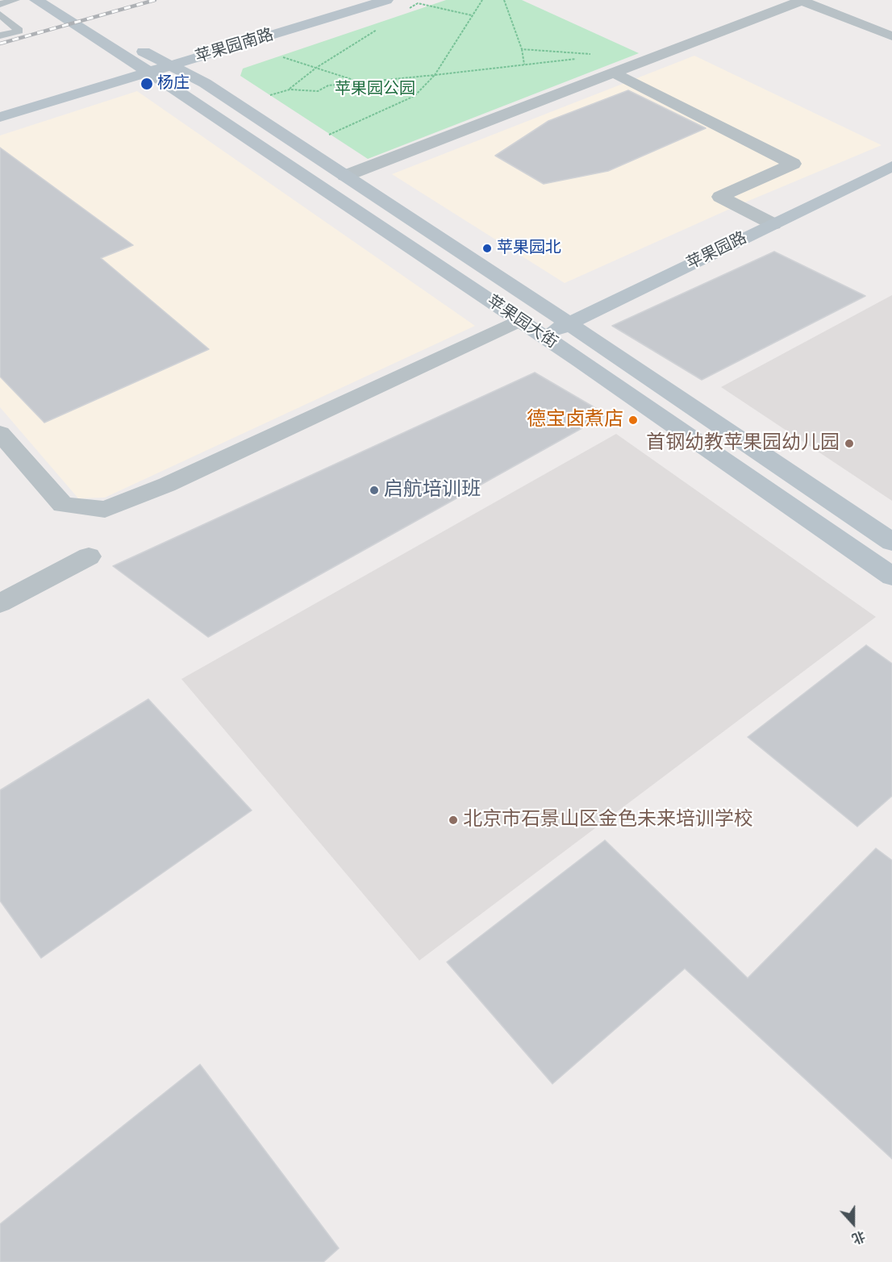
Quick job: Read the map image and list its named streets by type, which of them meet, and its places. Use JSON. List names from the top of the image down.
{
  "streets": {
    "main road": ["苹果园南路", "苹果园路", "苹果园大街"]
  },
  "crossings": [
    ["苹果园南路", "苹果园大街"],
    ["苹果园路", "苹果园大街"]
  ],
  "parks": ["苹果园公园"],
  "places": [
    "杨庄",
    "苹果园北",
    "德宝卤煮店",
    "首钢幼教苹果园幼儿园",
    "启航培训班",
    "北京市石景山区金色未来培训学校"
  ],
  "north": "bottom"
}
